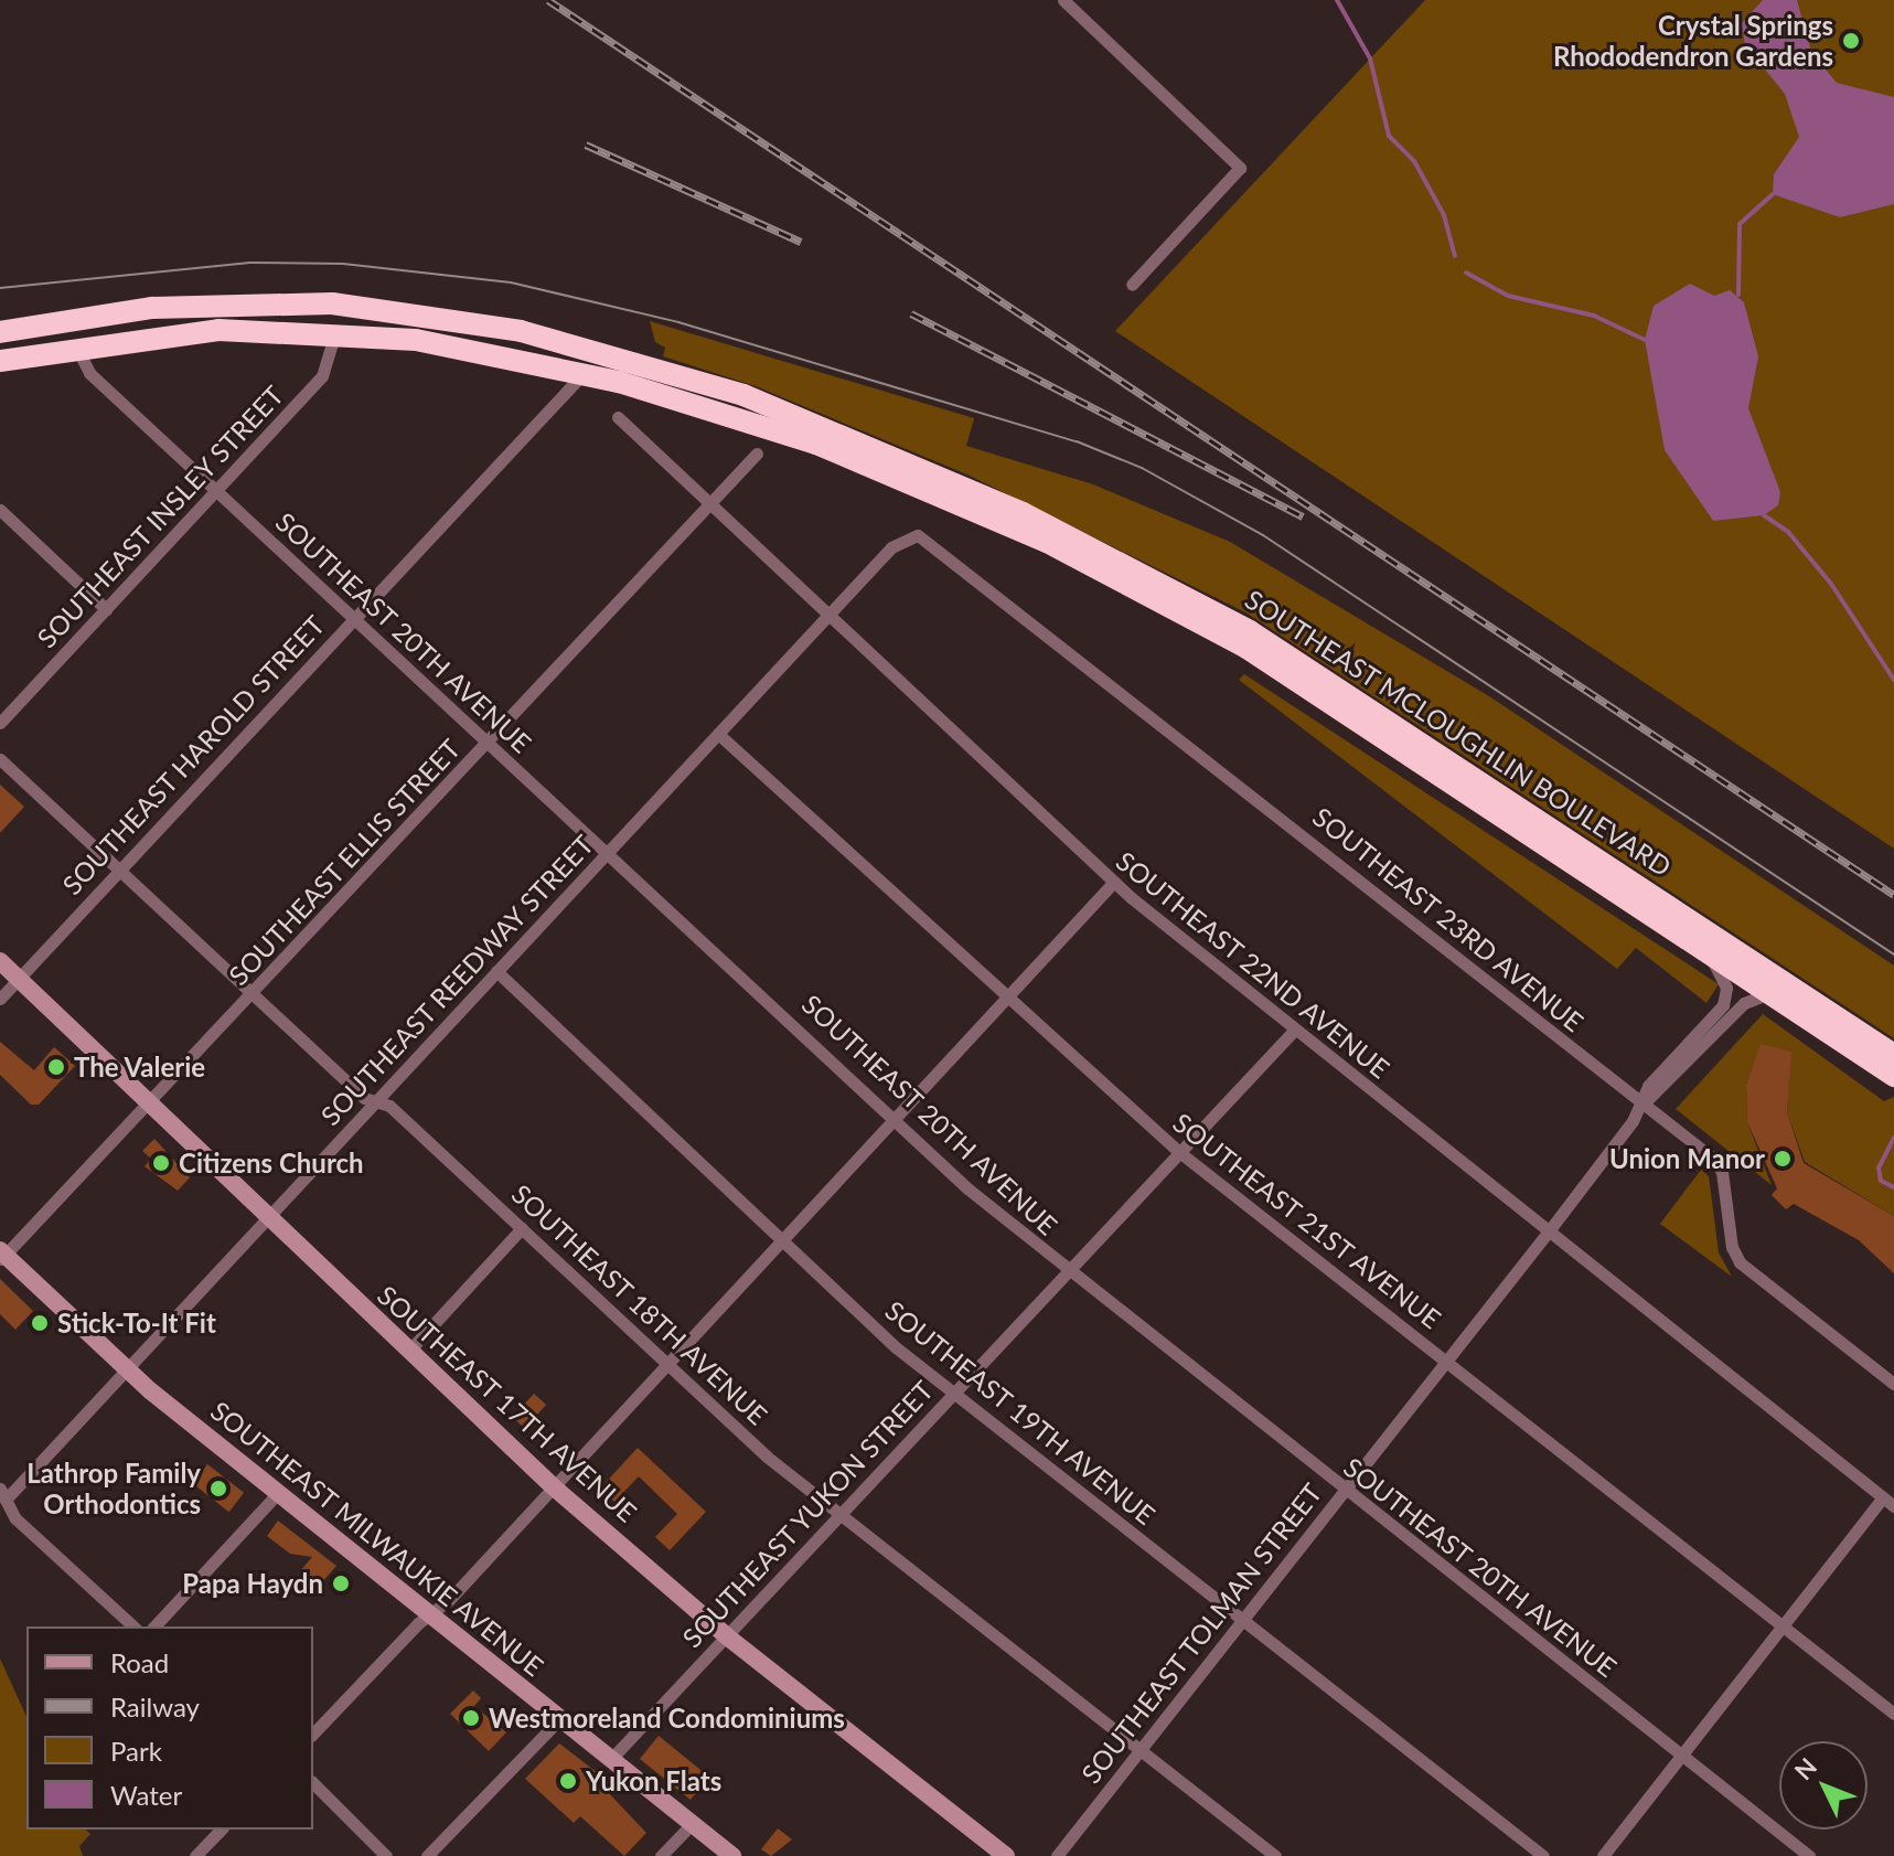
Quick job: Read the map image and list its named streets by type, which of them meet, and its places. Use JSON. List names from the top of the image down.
{
  "streets": {
    "highway": ["SOUTHEAST MCLOUGHLIN BOULEVARD"],
    "street": [
      "SOUTHEAST INSLEY STREET",
      "SOUTHEAST 20TH AVENUE",
      "SOUTHEAST HAROLD STREET",
      "SOUTHEAST ELLIS STREET",
      "SOUTHEAST 23RD AVENUE",
      "SOUTHEAST 22ND AVENUE",
      "SOUTHEAST REEDWAY STREET",
      "SOUTHEAST 21ST AVENUE",
      "SOUTHEAST 18TH AVENUE",
      "SOUTHEAST 17TH AVENUE",
      "SOUTHEAST 19TH AVENUE",
      "SOUTHEAST YUKON STREET",
      "SOUTHEAST MILWAUKIE AVENUE",
      "SOUTHEAST TOLMAN STREET"
    ]
  },
  "crossings": [
    ["SOUTHEAST INSLEY STREET", "SOUTHEAST 20TH AVENUE"],
    ["SOUTHEAST INSLEY STREET", "SOUTHEAST MCLOUGHLIN BOULEVARD"],
    ["SOUTHEAST 20TH AVENUE", "SOUTHEAST MCLOUGHLIN BOULEVARD"],
    ["SOUTHEAST 20TH AVENUE", "SOUTHEAST HAROLD STREET"],
    ["SOUTHEAST 20TH AVENUE", "SOUTHEAST ELLIS STREET"],
    ["SOUTHEAST 20TH AVENUE", "SOUTHEAST REEDWAY STREET"],
    ["SOUTHEAST 20TH AVENUE", "SOUTHEAST YUKON STREET"],
    ["SOUTHEAST 20TH AVENUE", "SOUTHEAST TOLMAN STREET"],
    ["SOUTHEAST MCLOUGHLIN BOULEVARD", "SOUTHEAST HAROLD STREET"],
    ["SOUTHEAST MCLOUGHLIN BOULEVARD", "SOUTHEAST TOLMAN STREET"],
    ["SOUTHEAST HAROLD STREET", "SOUTHEAST 18TH AVENUE"],
    ["SOUTHEAST HAROLD STREET", "SOUTHEAST 17TH AVENUE"],
    ["SOUTHEAST ELLIS STREET", "SOUTHEAST 22ND AVENUE"],
    ["SOUTHEAST ELLIS STREET", "SOUTHEAST 18TH AVENUE"],
    ["SOUTHEAST ELLIS STREET", "SOUTHEAST 17TH AVENUE"],
    ["SOUTHEAST ELLIS STREET", "SOUTHEAST MILWAUKIE AVENUE"],
    ["SOUTHEAST 23RD AVENUE", "SOUTHEAST REEDWAY STREET"],
    ["SOUTHEAST 23RD AVENUE", "SOUTHEAST TOLMAN STREET"],
    ["SOUTHEAST 22ND AVENUE", "SOUTHEAST REEDWAY STREET"],
    ["SOUTHEAST 22ND AVENUE", "SOUTHEAST YUKON STREET"],
    ["SOUTHEAST 22ND AVENUE", "SOUTHEAST TOLMAN STREET"],
    ["SOUTHEAST REEDWAY STREET", "SOUTHEAST 21ST AVENUE"],
    ["SOUTHEAST REEDWAY STREET", "SOUTHEAST 18TH AVENUE"],
    ["SOUTHEAST REEDWAY STREET", "SOUTHEAST 17TH AVENUE"],
    ["SOUTHEAST REEDWAY STREET", "SOUTHEAST 19TH AVENUE"],
    ["SOUTHEAST REEDWAY STREET", "SOUTHEAST MILWAUKIE AVENUE"],
    ["SOUTHEAST 21ST AVENUE", "SOUTHEAST YUKON STREET"],
    ["SOUTHEAST 21ST AVENUE", "SOUTHEAST TOLMAN STREET"],
    ["SOUTHEAST 18TH AVENUE", "SOUTHEAST YUKON STREET"],
    ["SOUTHEAST 18TH AVENUE", "SOUTHEAST TOLMAN STREET"],
    ["SOUTHEAST 17TH AVENUE", "SOUTHEAST YUKON STREET"],
    ["SOUTHEAST 19TH AVENUE", "SOUTHEAST YUKON STREET"],
    ["SOUTHEAST 19TH AVENUE", "SOUTHEAST TOLMAN STREET"],
    ["SOUTHEAST YUKON STREET", "SOUTHEAST MILWAUKIE AVENUE"]
  ],
  "places": [
    "Crystal Springs Rhododendron Gardens",
    "The Valerie",
    "Union Manor",
    "Citizens Church",
    "Stick-To-It Fit",
    "Lathrop Family Orthodontics",
    "Papa Haydn",
    "Westmoreland Condominiums",
    "Yukon Flats"
  ],
  "legend": [
    "Road",
    "Railway",
    "Park",
    "Water"
  ],
  "north": "top left"
}
